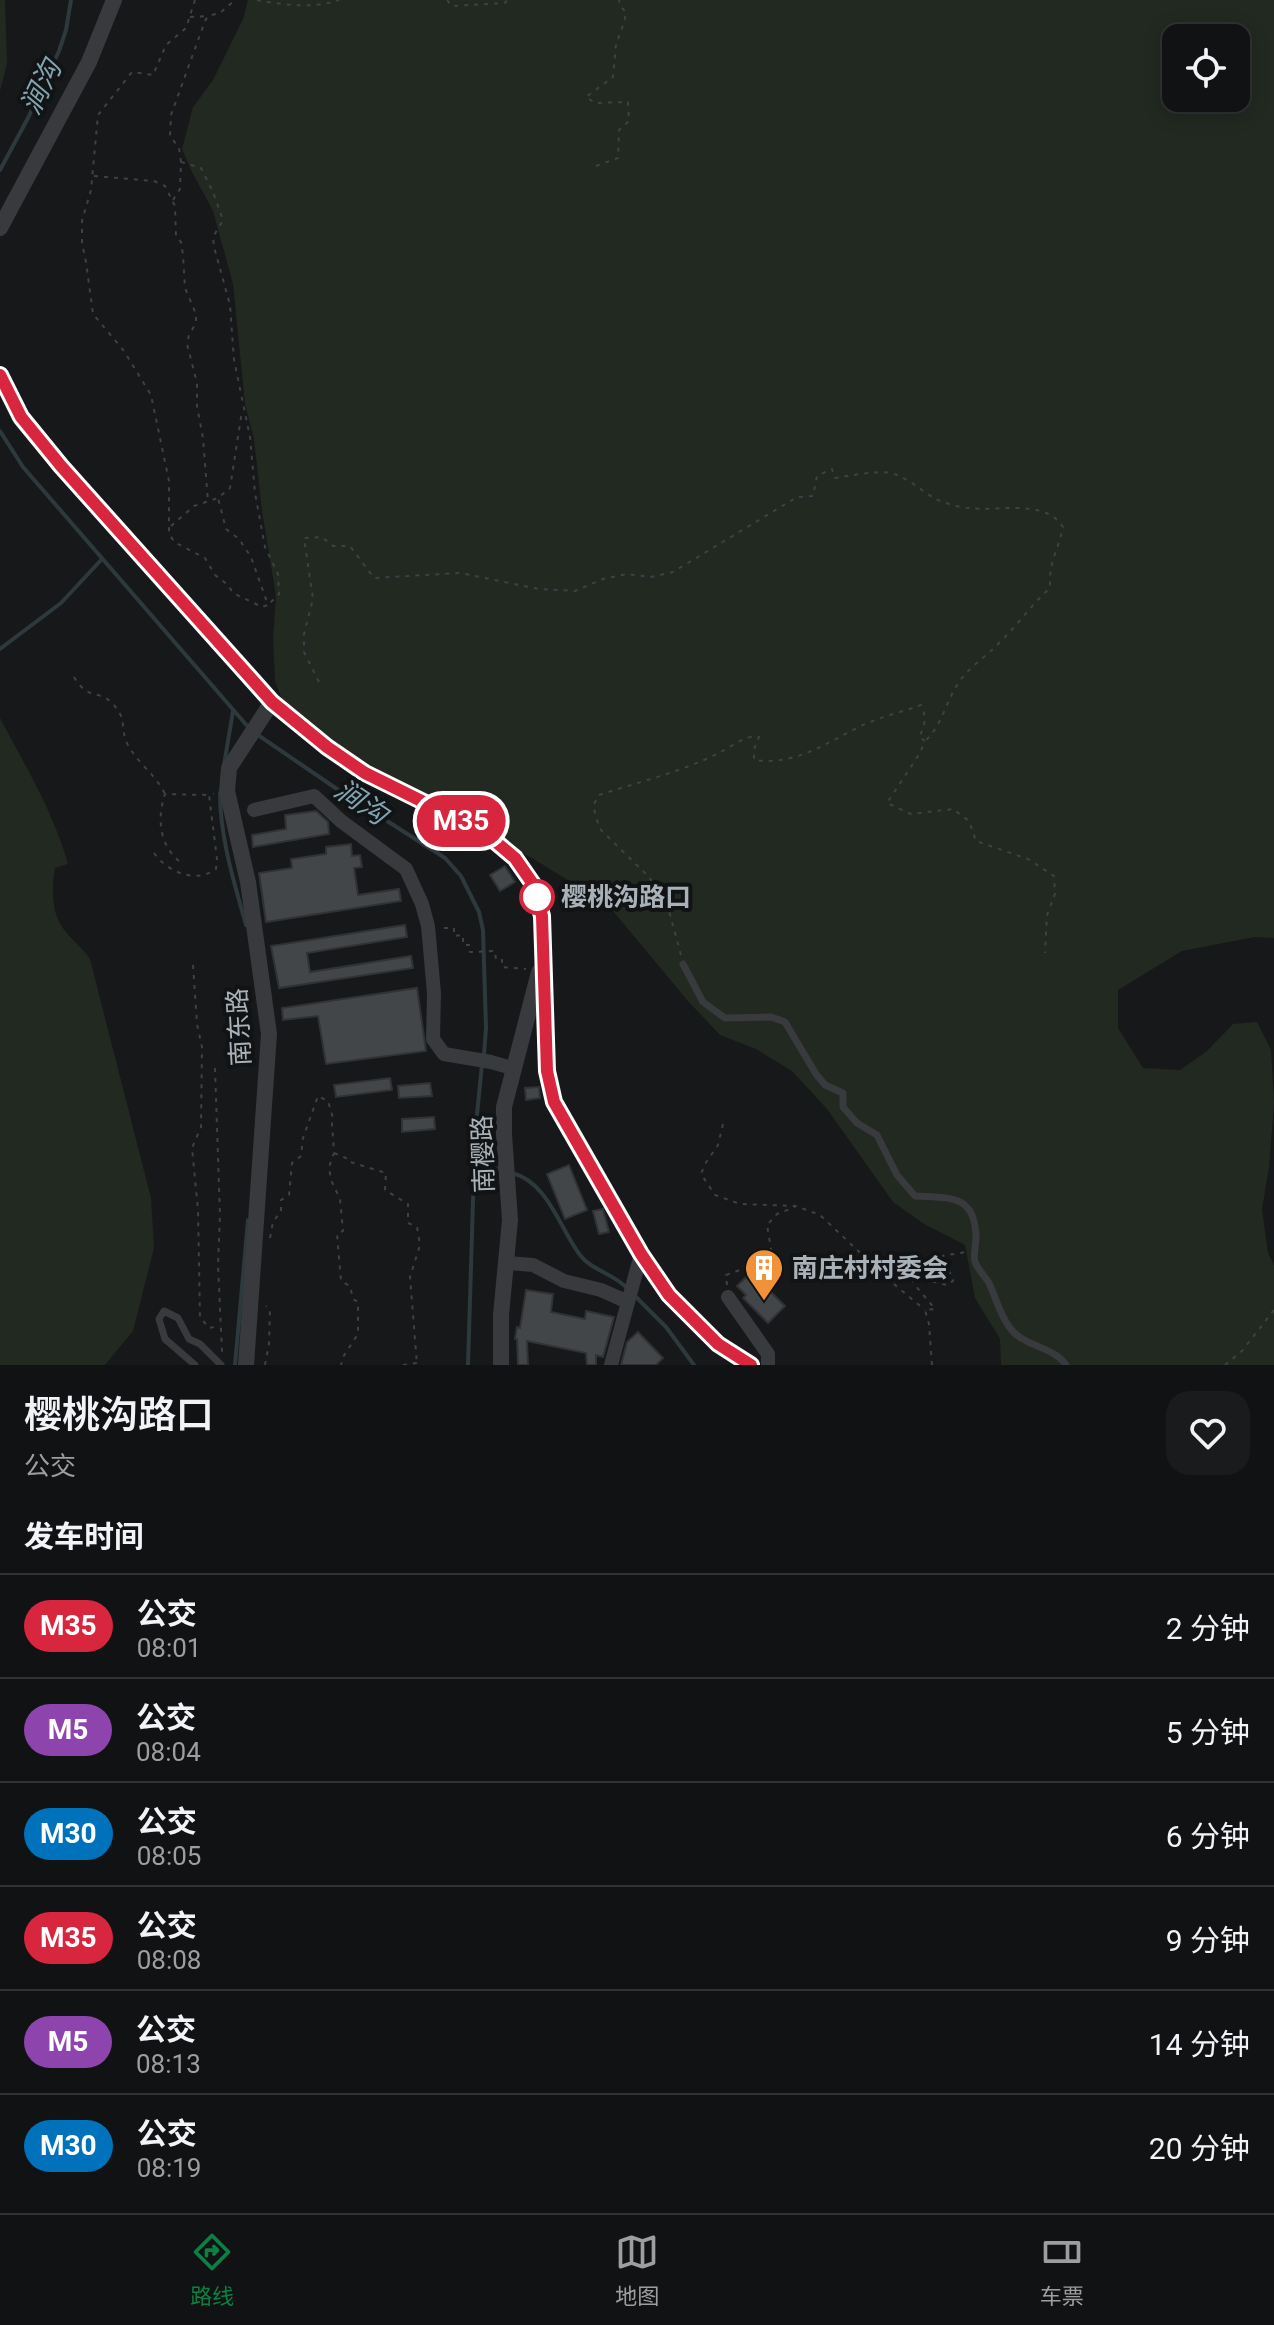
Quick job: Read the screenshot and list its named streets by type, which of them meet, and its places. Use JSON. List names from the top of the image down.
{
  "streets": {
    "street": ["南东路", "南樱路"]
  },
  "water": ["涧沟"],
  "places": {
    "other": ["樱桃沟路口"],
    "building": ["南庄村村委会"]
  },
  "lines": ["bus line M35"],
  "page": {
    "on_map": "M35",
    "heading": [
      ["樱桃沟路口", "公交"],
      "发车时间"
    ],
    "list": [
      {
        "mark": "M35",
        "name": "公交",
        "note": "08:01",
        "value": "2 分钟"
      },
      {
        "mark": "M5",
        "name": "公交",
        "note": "08:04",
        "value": "5 分钟"
      },
      {
        "mark": "M30",
        "name": "公交",
        "note": "08:05",
        "value": "6 分钟"
      },
      {
        "mark": "M35",
        "name": "公交",
        "note": "08:08",
        "value": "9 分钟"
      },
      {
        "mark": "M5",
        "name": "公交",
        "note": "08:13",
        "value": "14 分钟"
      },
      {
        "mark": "M30",
        "name": "公交",
        "note": "08:19",
        "value": "20 分钟"
      }
    ],
    "tabs": ["路线", "地图", "车票"]
  }
}
